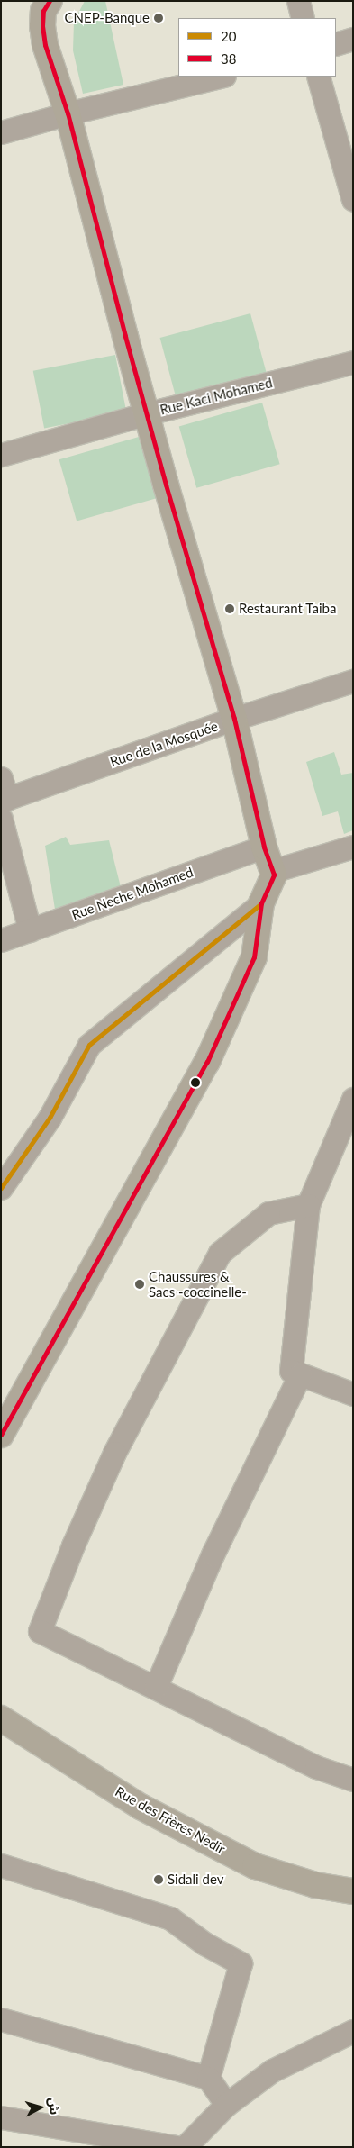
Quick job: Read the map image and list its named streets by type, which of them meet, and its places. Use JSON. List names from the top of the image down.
{
  "streets": {
    "main road": ["Rue des Frères Nedir"],
    "street": ["Rue Kaci Mohamed", "Rue de la Mosquée", "Rue Neche Mohamed"]
  },
  "places": [
    "CNEP-Banque",
    "Restaurant Taiba",
    "Chaussures & Sacs -coccinelle-",
    "Sidali dev"
  ],
  "lines": ["transit line 38", "transit line 20"],
  "legend": ["20", "38"],
  "north": "right"
}
